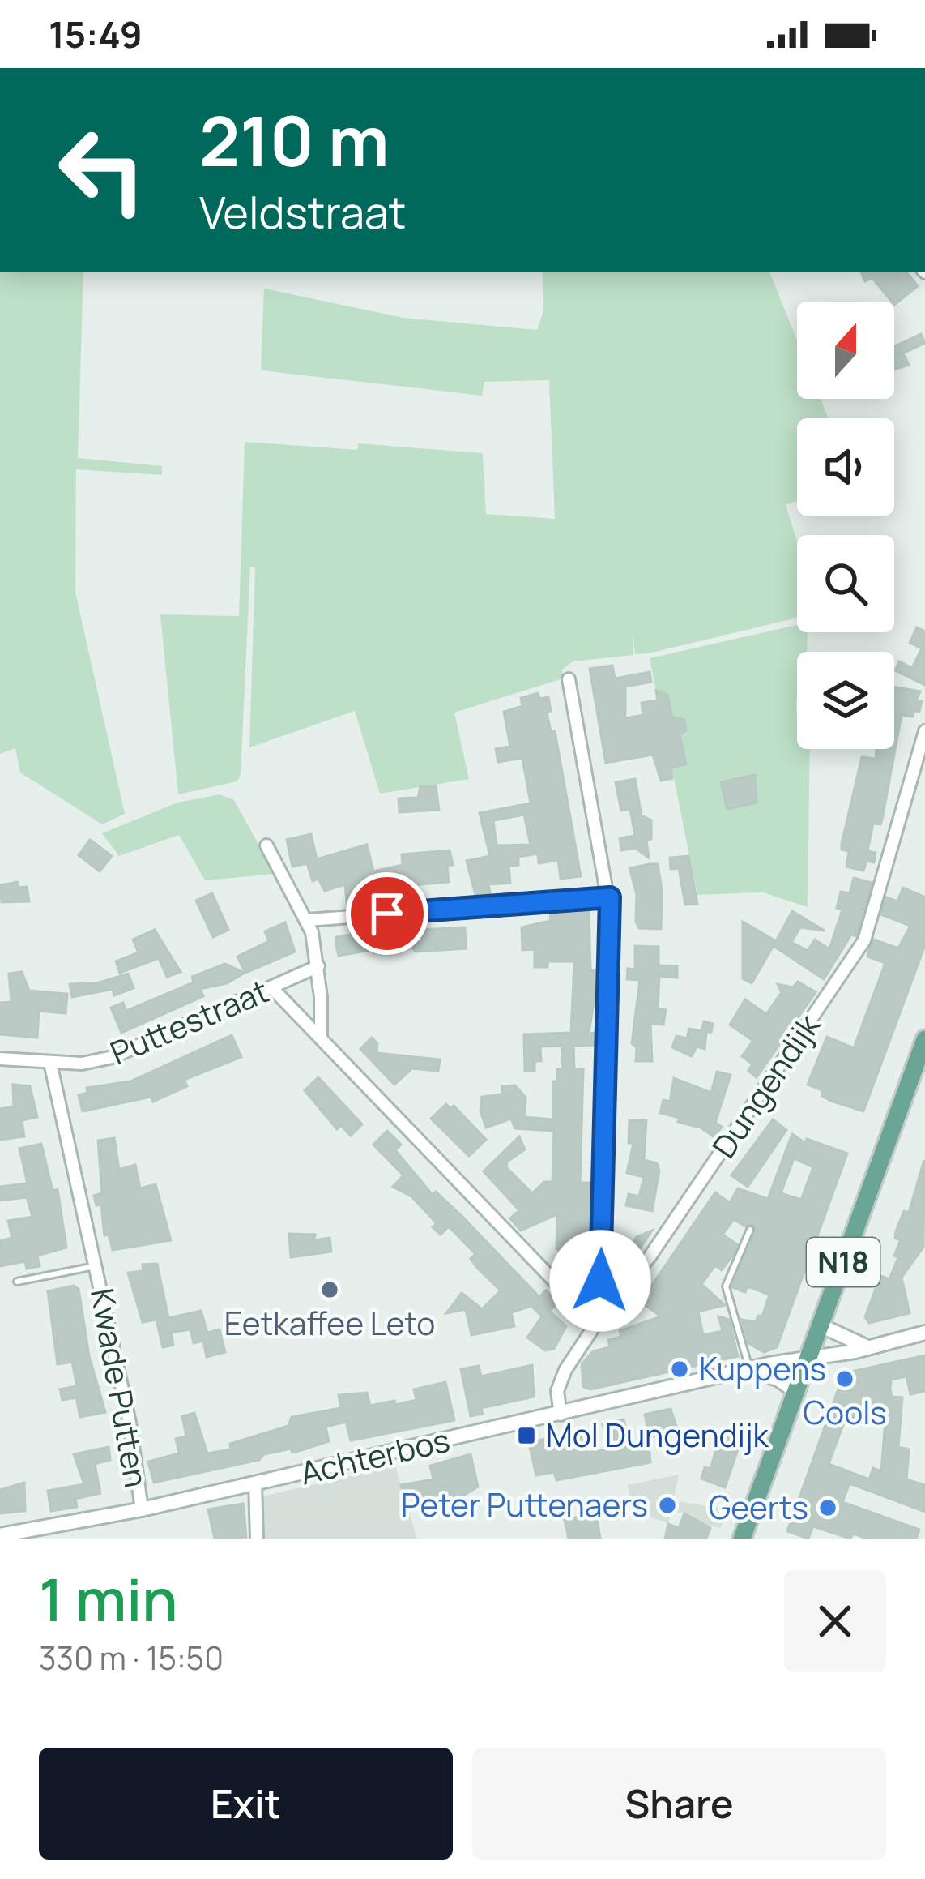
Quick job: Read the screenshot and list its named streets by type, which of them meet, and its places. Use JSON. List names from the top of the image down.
{
  "streets": {
    "main road": ["N18"],
    "street": [
      "Puttestraat",
      "Dungendijk",
      "Kwade Putten",
      "Achterbos"
    ]
  },
  "crossings": [
    ["Puttestraat", "Kwade Putten"],
    ["Dungendijk", "Achterbos"],
    ["N18", "Achterbos"],
    ["Kwade Putten", "Achterbos"]
  ],
  "places": {
    "other": [
      "Eetkaffee Leto",
      "Kuppens",
      "Cools",
      "Peter Puttenaers",
      "Geerts"
    ],
    "transit": ["Mol Dungendijk"]
  },
  "north": "top",
  "page": {
    "status": "15:49",
    "turn": ["210 m", "Veldstraat"],
    "heading": ["1 min", "330 m · 15:50"],
    "buttons": ["Exit", "Share"]
  }
}
